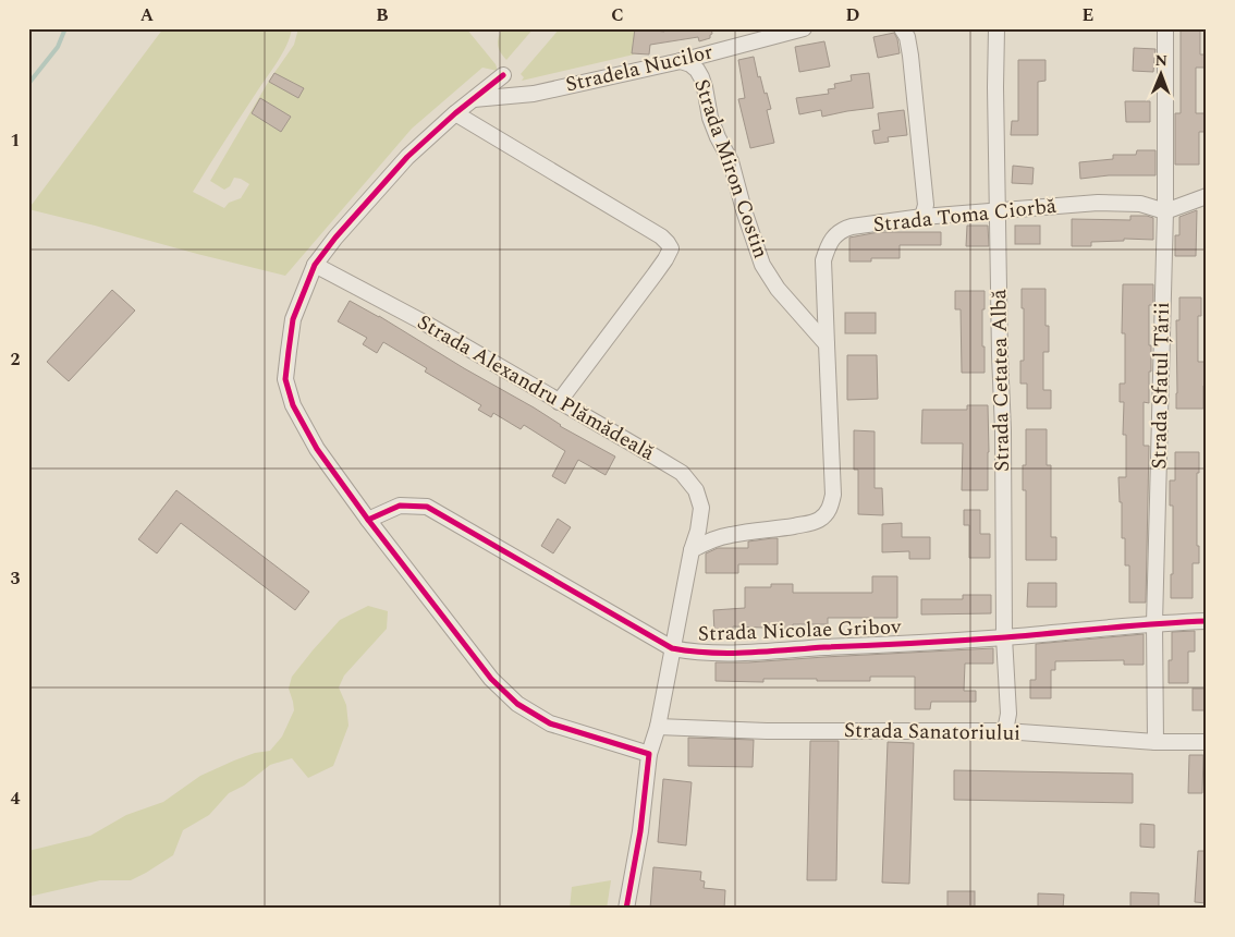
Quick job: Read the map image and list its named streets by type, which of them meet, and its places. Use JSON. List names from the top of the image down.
{
  "streets": {
    "street": [
      "Stradela Nucilor",
      "Strada Miron Costin",
      "Strada Toma Ciorbă",
      "Strada Cetatea Albă",
      "Strada Sfatul Țării",
      "Strada Alexandru Plămădeală",
      "Strada Nicolae Gribov",
      "Strada Sanatoriului"
    ]
  },
  "crossings": [
    ["Stradela Nucilor", "Strada Miron Costin"],
    ["Strada Miron Costin", "Strada Toma Ciorbă"],
    ["Strada Toma Ciorbă", "Strada Cetatea Albă"],
    ["Strada Toma Ciorbă", "Strada Sfatul Țării"],
    ["Strada Cetatea Albă", "Strada Nicolae Gribov"],
    ["Strada Cetatea Albă", "Strada Sanatoriului"],
    ["Strada Sfatul Țării", "Strada Nicolae Gribov"],
    ["Strada Sfatul Țării", "Strada Sanatoriului"],
    ["Strada Alexandru Plămădeală", "Strada Nicolae Gribov"],
    ["Strada Alexandru Plămădeală", "Strada Sanatoriului"]
  ],
  "north": "top",
  "grid": {
    "columns": [
      "A",
      "B",
      "C",
      "D",
      "E"
    ],
    "rows": [
      "1",
      "2",
      "3",
      "4"
    ]
  }
}
